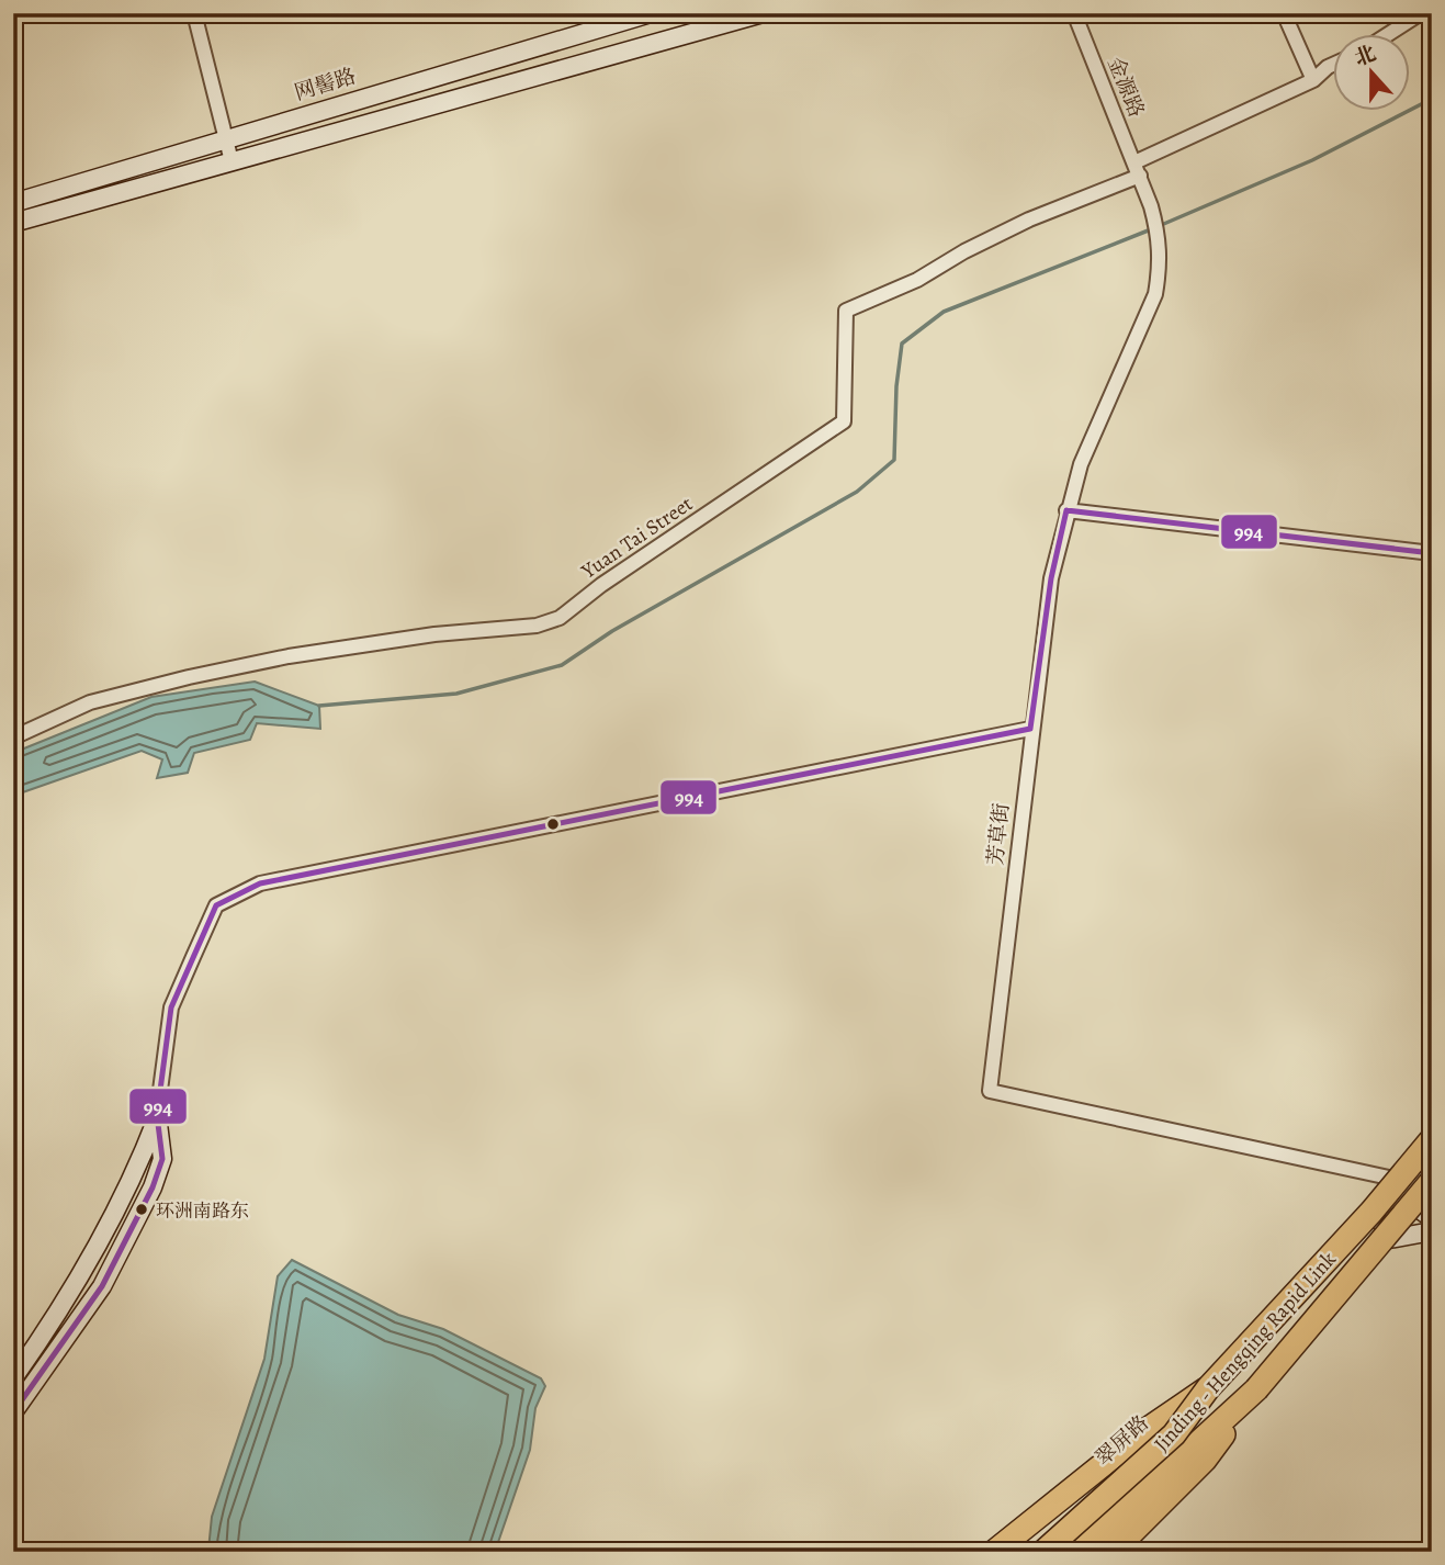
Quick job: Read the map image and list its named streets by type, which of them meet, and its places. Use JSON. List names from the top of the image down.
{
  "streets": {
    "highway": ["Jinding - Hengqing Rapid Link"],
    "main road": ["网髻路", "翠屏路"],
    "street": ["金源路", "Yuan Tai Street", "芳草街"]
  },
  "crossings": [
    ["金源路", "Yuan Tai Street"],
    ["金源路", "芳草街"],
    ["Yuan Tai Street", "芳草街"],
    ["芳草街", "翠屏路"]
  ],
  "places": ["环洲南路东"],
  "lines": ["transit line 994"],
  "north": "top"
}
